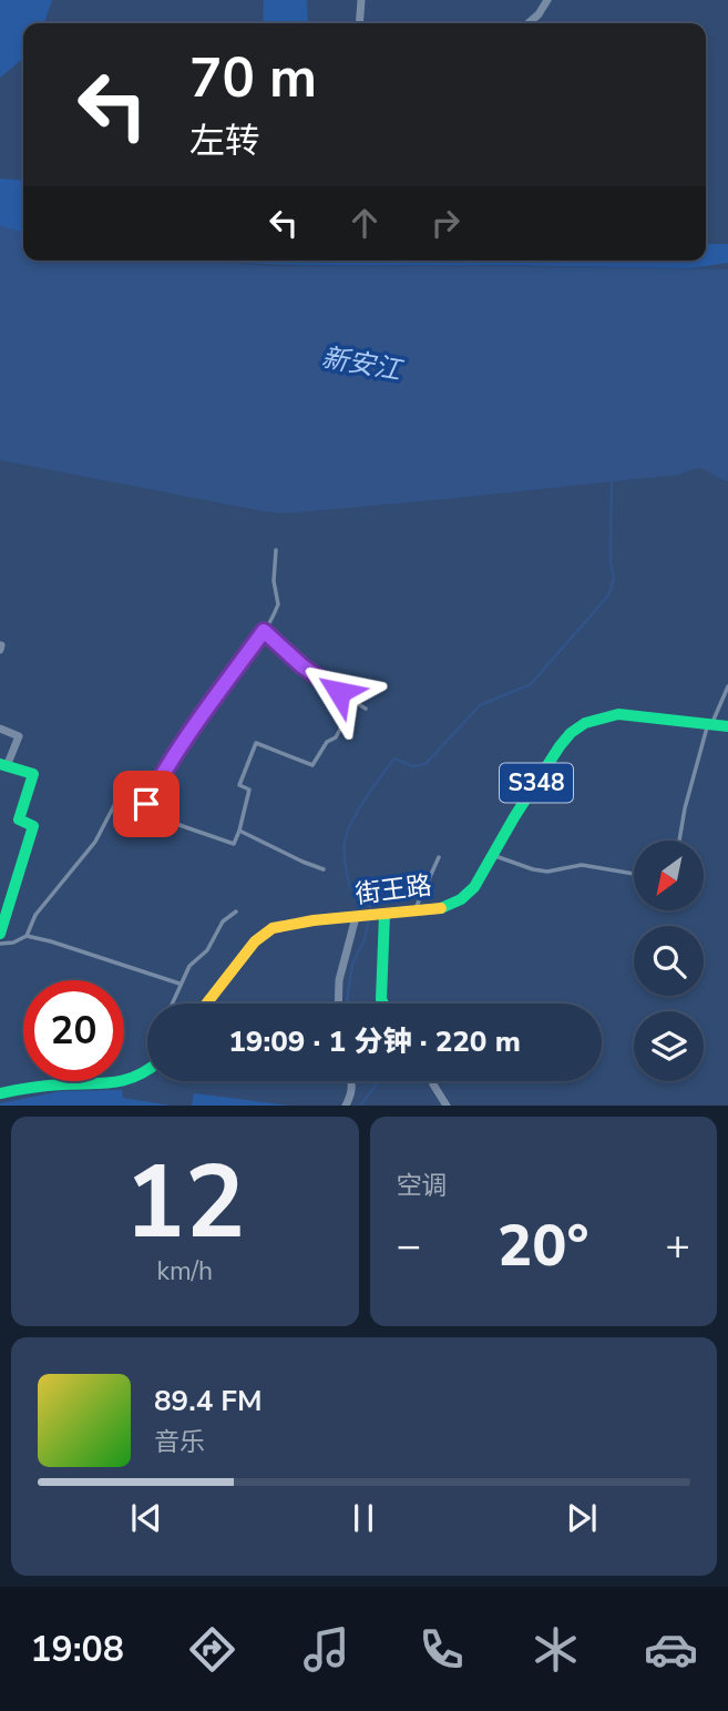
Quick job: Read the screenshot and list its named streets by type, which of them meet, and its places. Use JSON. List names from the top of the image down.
{
  "streets": {
    "main road": ["S348", "街王路"]
  },
  "water": ["新安江"],
  "north": "bottom left",
  "page": {
    "turn": ["70 m", "左转"],
    "limit": "20",
    "trip": "19:09 · 1 分钟 · 220 m",
    "tile": [
      ["12", "km/h"],
      "空调"
    ],
    "heat": ["−", "20°", "+"],
    "song": ["89.4 FM", "音乐"],
    "tabs": "19:08"
  }
}
